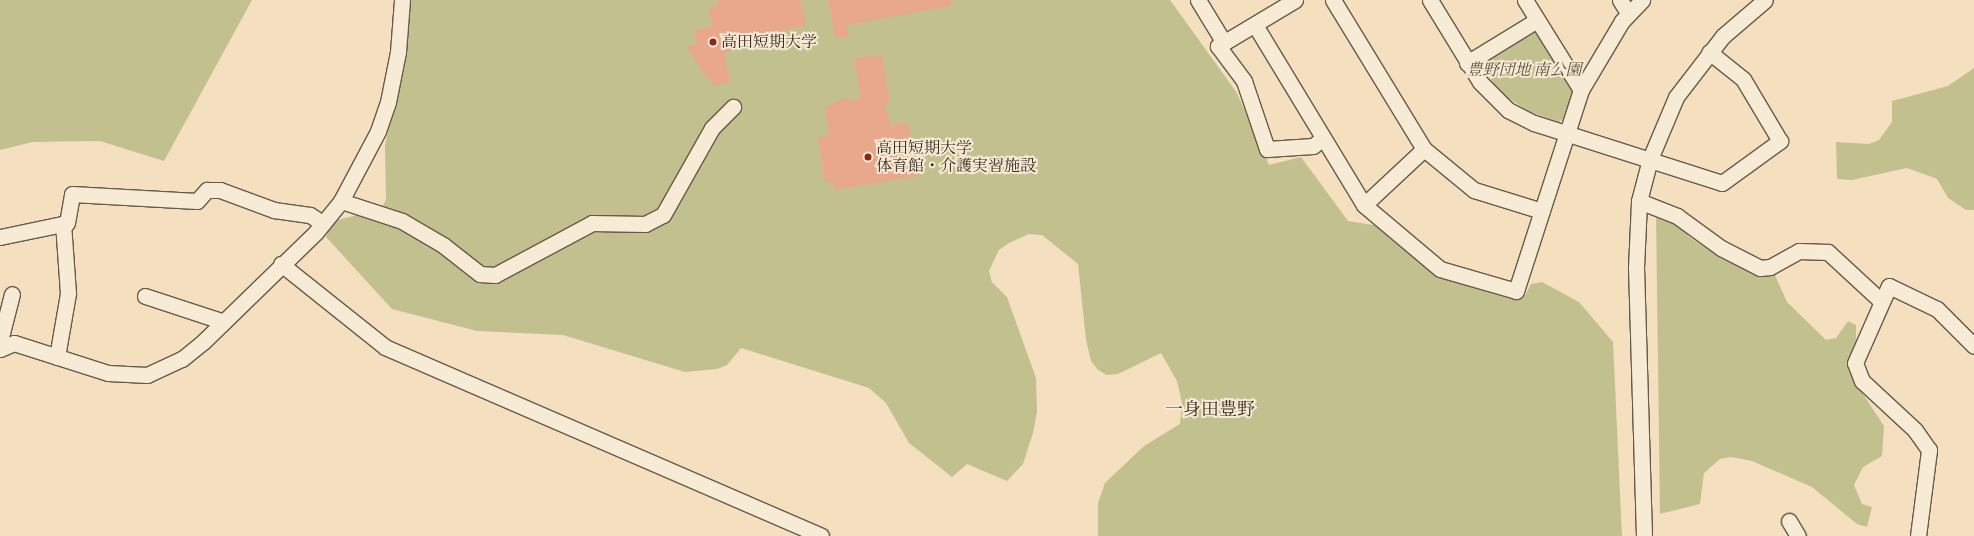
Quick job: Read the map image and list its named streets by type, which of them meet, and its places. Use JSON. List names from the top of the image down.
{
  "districts": ["一身田豊野"],
  "parks": ["豊野団地 南公園"],
  "places": ["高田短期大学", "高田短期大学 体育館・介護実習施設"]
}
